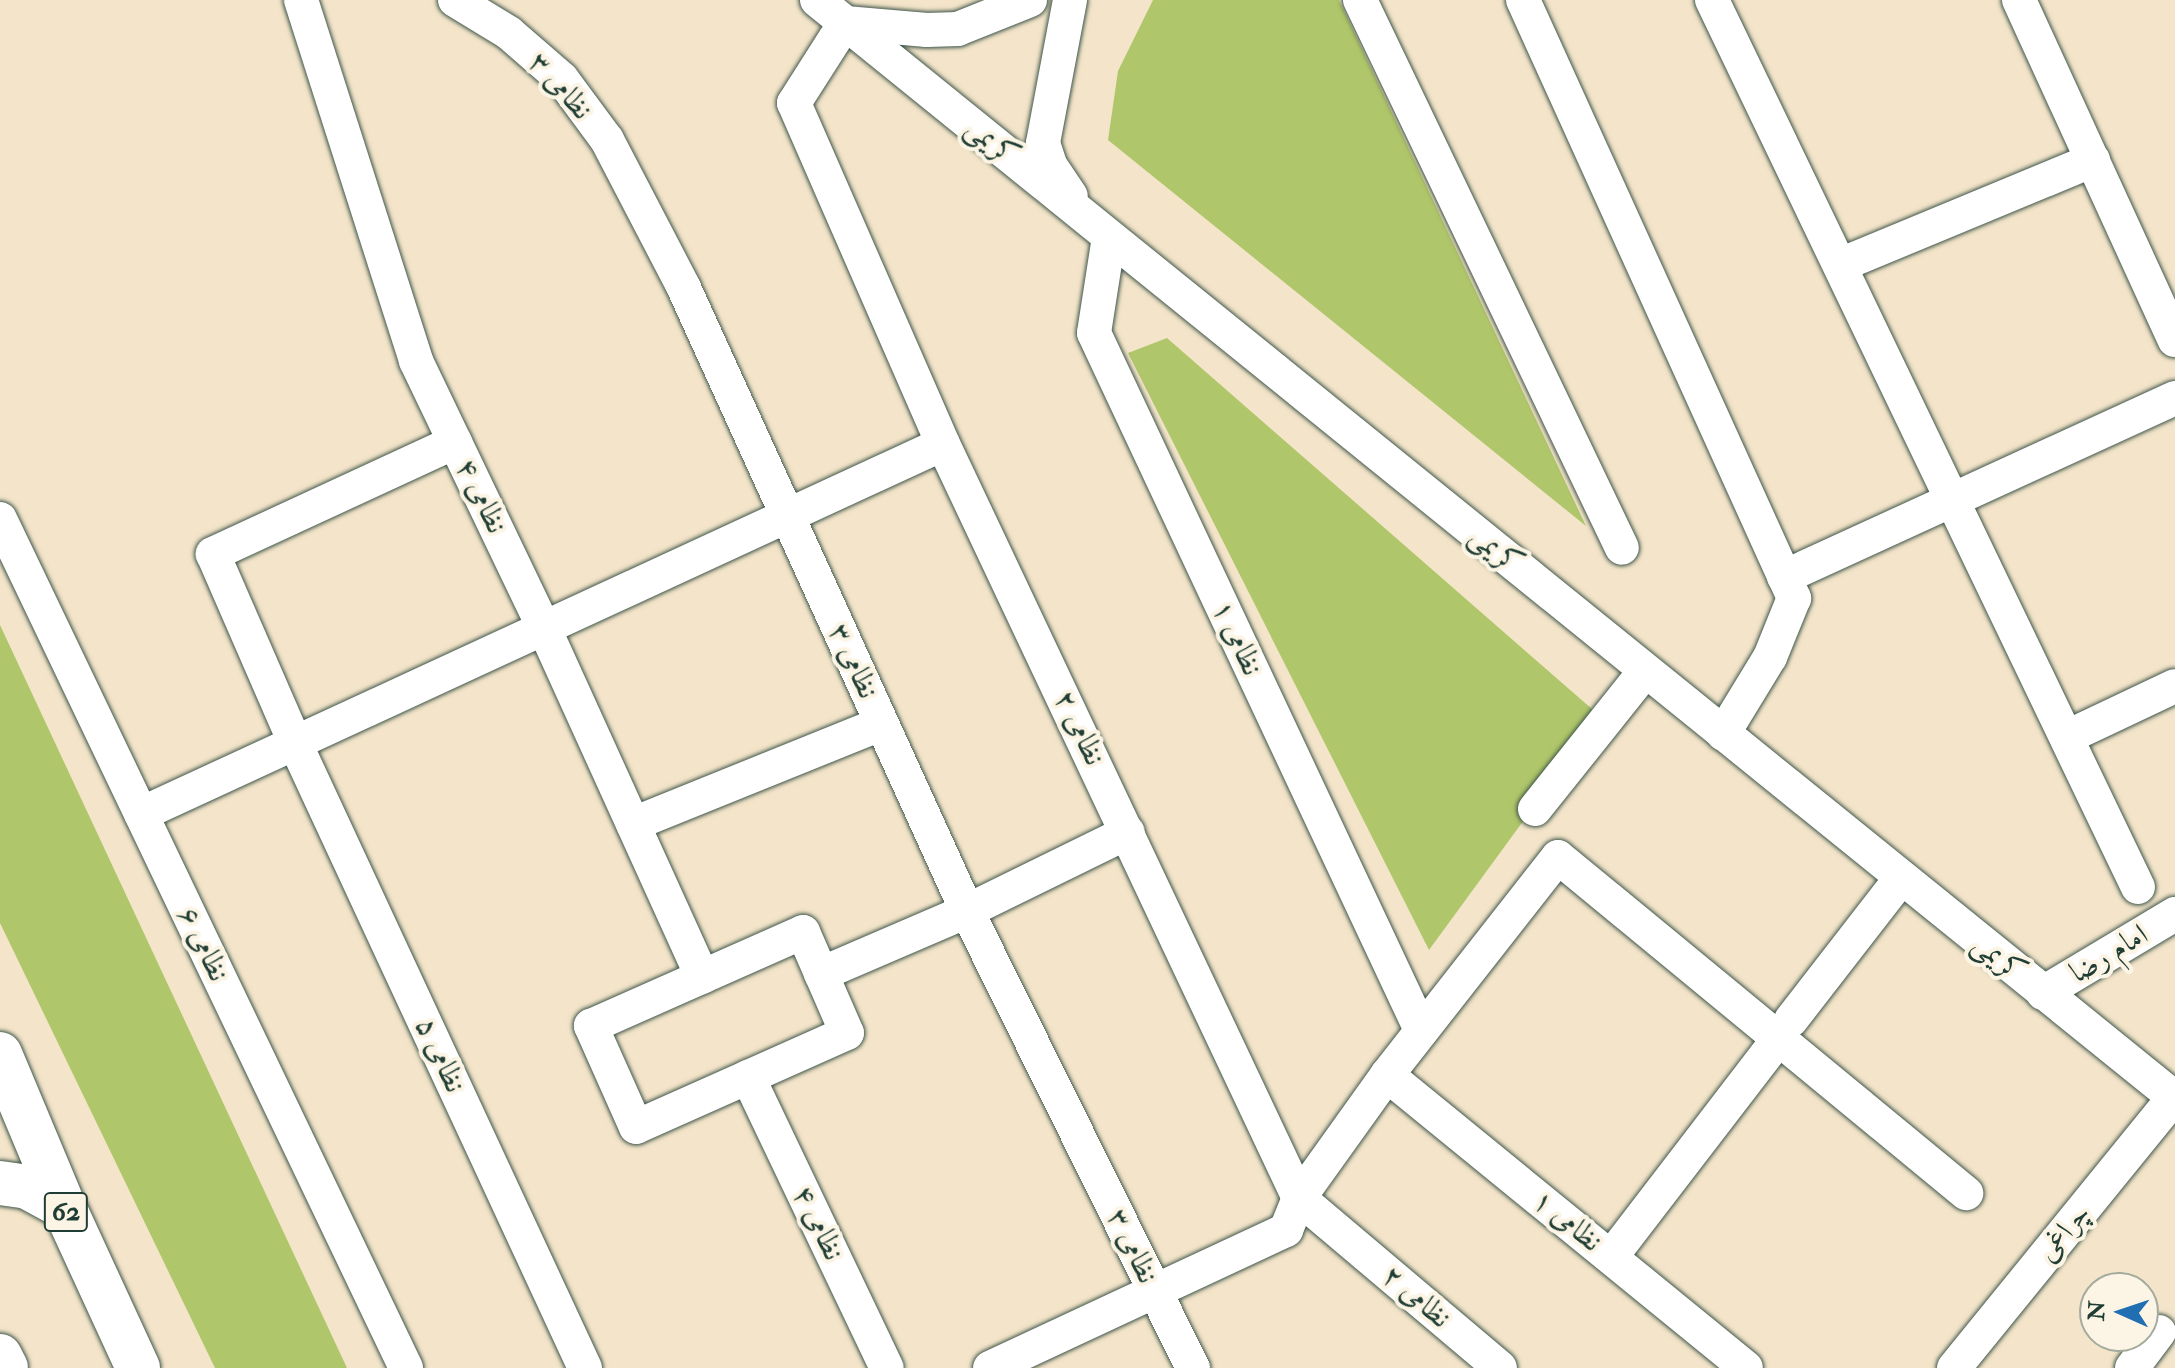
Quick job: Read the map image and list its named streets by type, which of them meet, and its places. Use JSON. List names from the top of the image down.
{
  "streets": {
    "highway": ["62"],
    "street": [
      "نظامی ۳",
      "کریمی",
      "نظامی ۴",
      "نظامی ۱",
      "نظامی ۲",
      "نظامی ۶",
      "امام رضا",
      "نظامی ۵",
      "چراغی"
    ]
  },
  "crossings": [
    ["کریمی", "نظامی ۱"],
    ["کریمی", "نظامی ۲"],
    ["کریمی", "امام رضا"],
    ["کریمی", "چراغی"],
    ["نظامی ۴", "نظامی ۵"]
  ],
  "north": "left"
}
